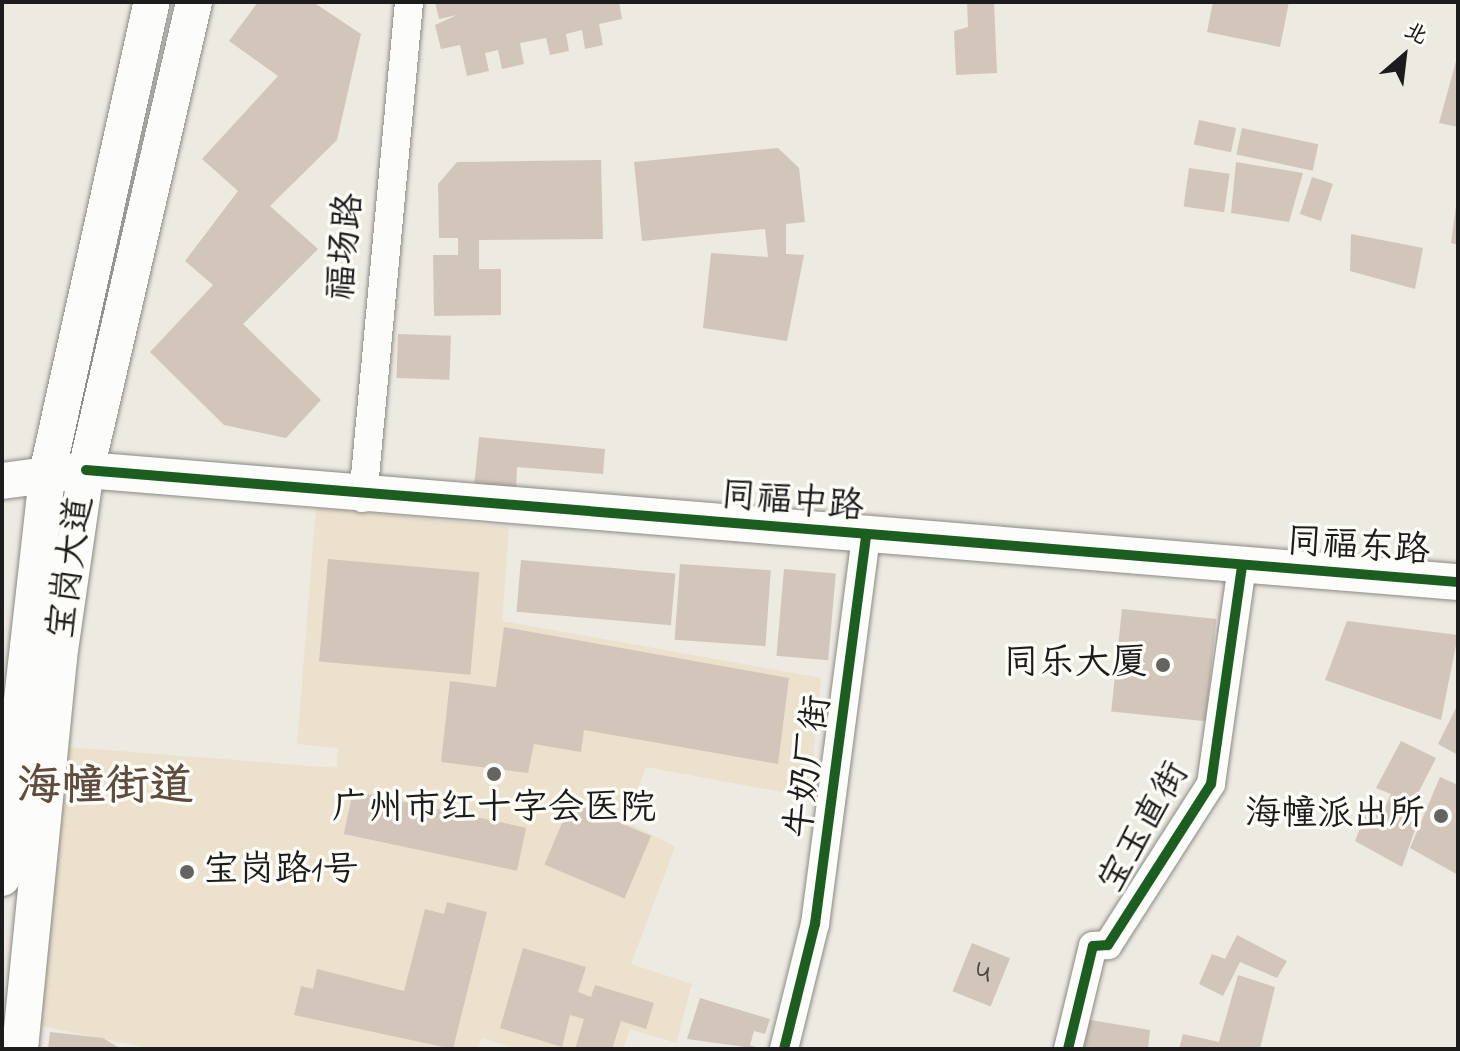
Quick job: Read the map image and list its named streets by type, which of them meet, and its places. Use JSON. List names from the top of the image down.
{
  "streets": {
    "main road": ["同福中路", "同福东路", "宝岗大道"],
    "street": ["福场路", "牛奶厂街", "宝玉直街"]
  },
  "crossings": [
    ["福场路", "同福中路"],
    ["同福中路", "同福东路"],
    ["同福中路", "宝岗大道"],
    ["同福中路", "牛奶厂街"],
    ["同福中路", "宝玉直街"],
    ["同福东路", "宝玉直街"]
  ],
  "districts": ["海幢街道"],
  "places": [
    "同乐大厦",
    "广州市红十字会医院",
    "海幢派出所",
    "宝岗路1号"
  ],
  "house_numbers": ["4"],
  "north": "top right"
}
